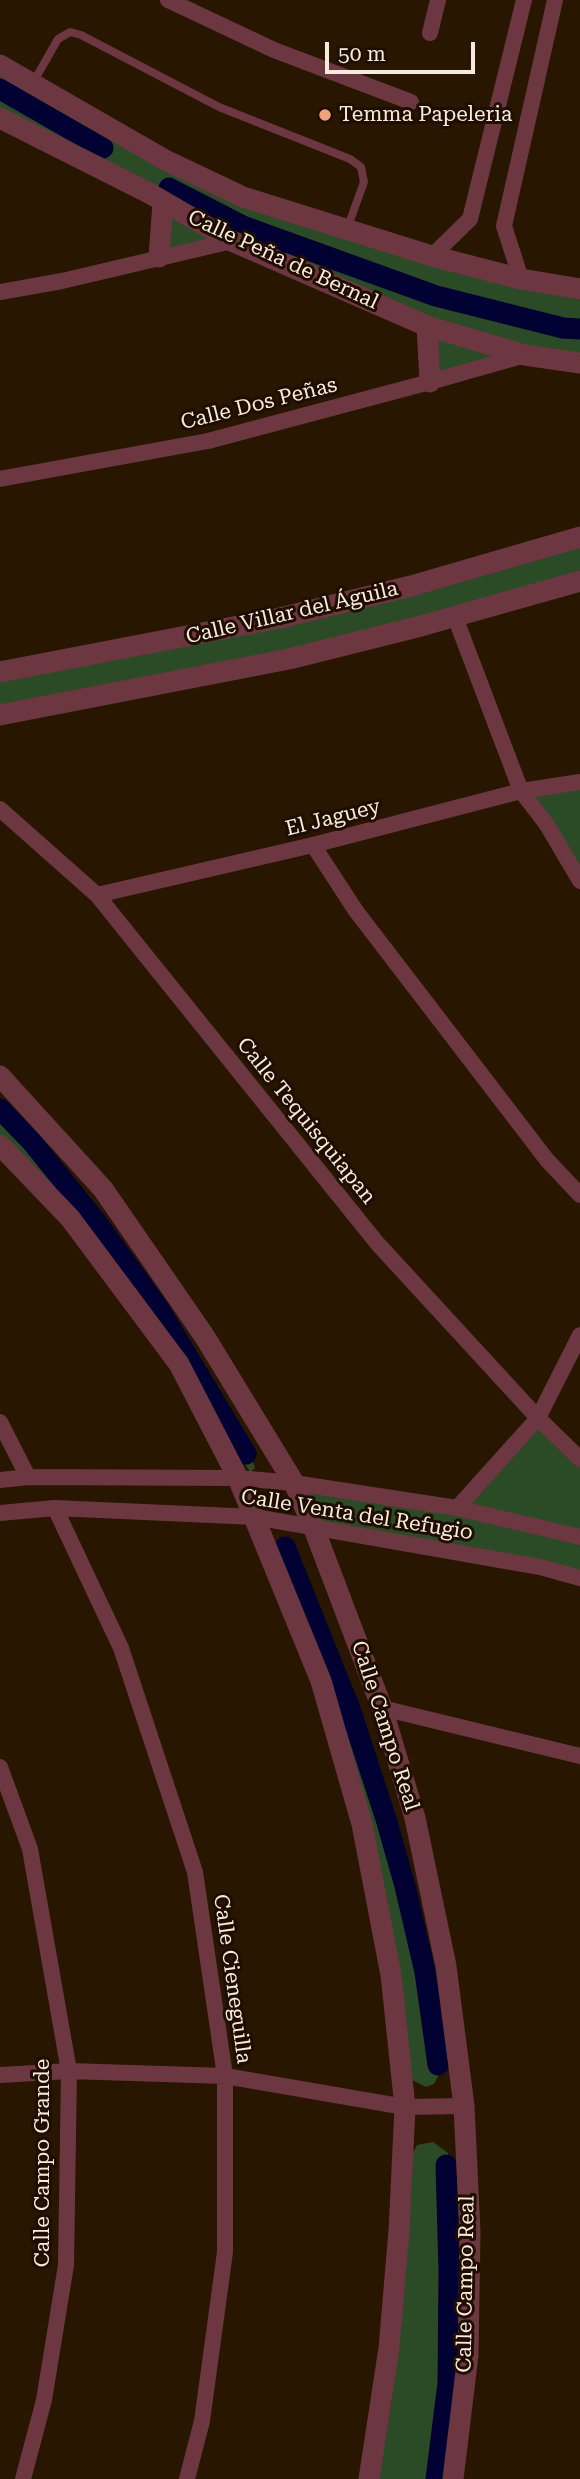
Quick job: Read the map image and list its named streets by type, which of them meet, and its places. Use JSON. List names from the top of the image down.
{
  "streets": {
    "street": [
      "Calle Peña de Bernal",
      "Calle Dos Peñas",
      "Calle Villar del Águila",
      "El Jaguey",
      "Calle Tequisquiapan",
      "Calle Venta del Refugio",
      "Calle Campo Real",
      "Calle Cieneguilla",
      "Calle Campo Grande"
    ]
  },
  "crossings": [
    ["Calle Peña de Bernal", "Calle Dos Peñas"],
    ["El Jaguey", "Calle Tequisquiapan"],
    ["Calle Venta del Refugio", "Calle Campo Real"],
    ["Calle Venta del Refugio", "Calle Cieneguilla"]
  ],
  "places": ["Temma Papeleria"],
  "scale_bar": "50 m"
}
